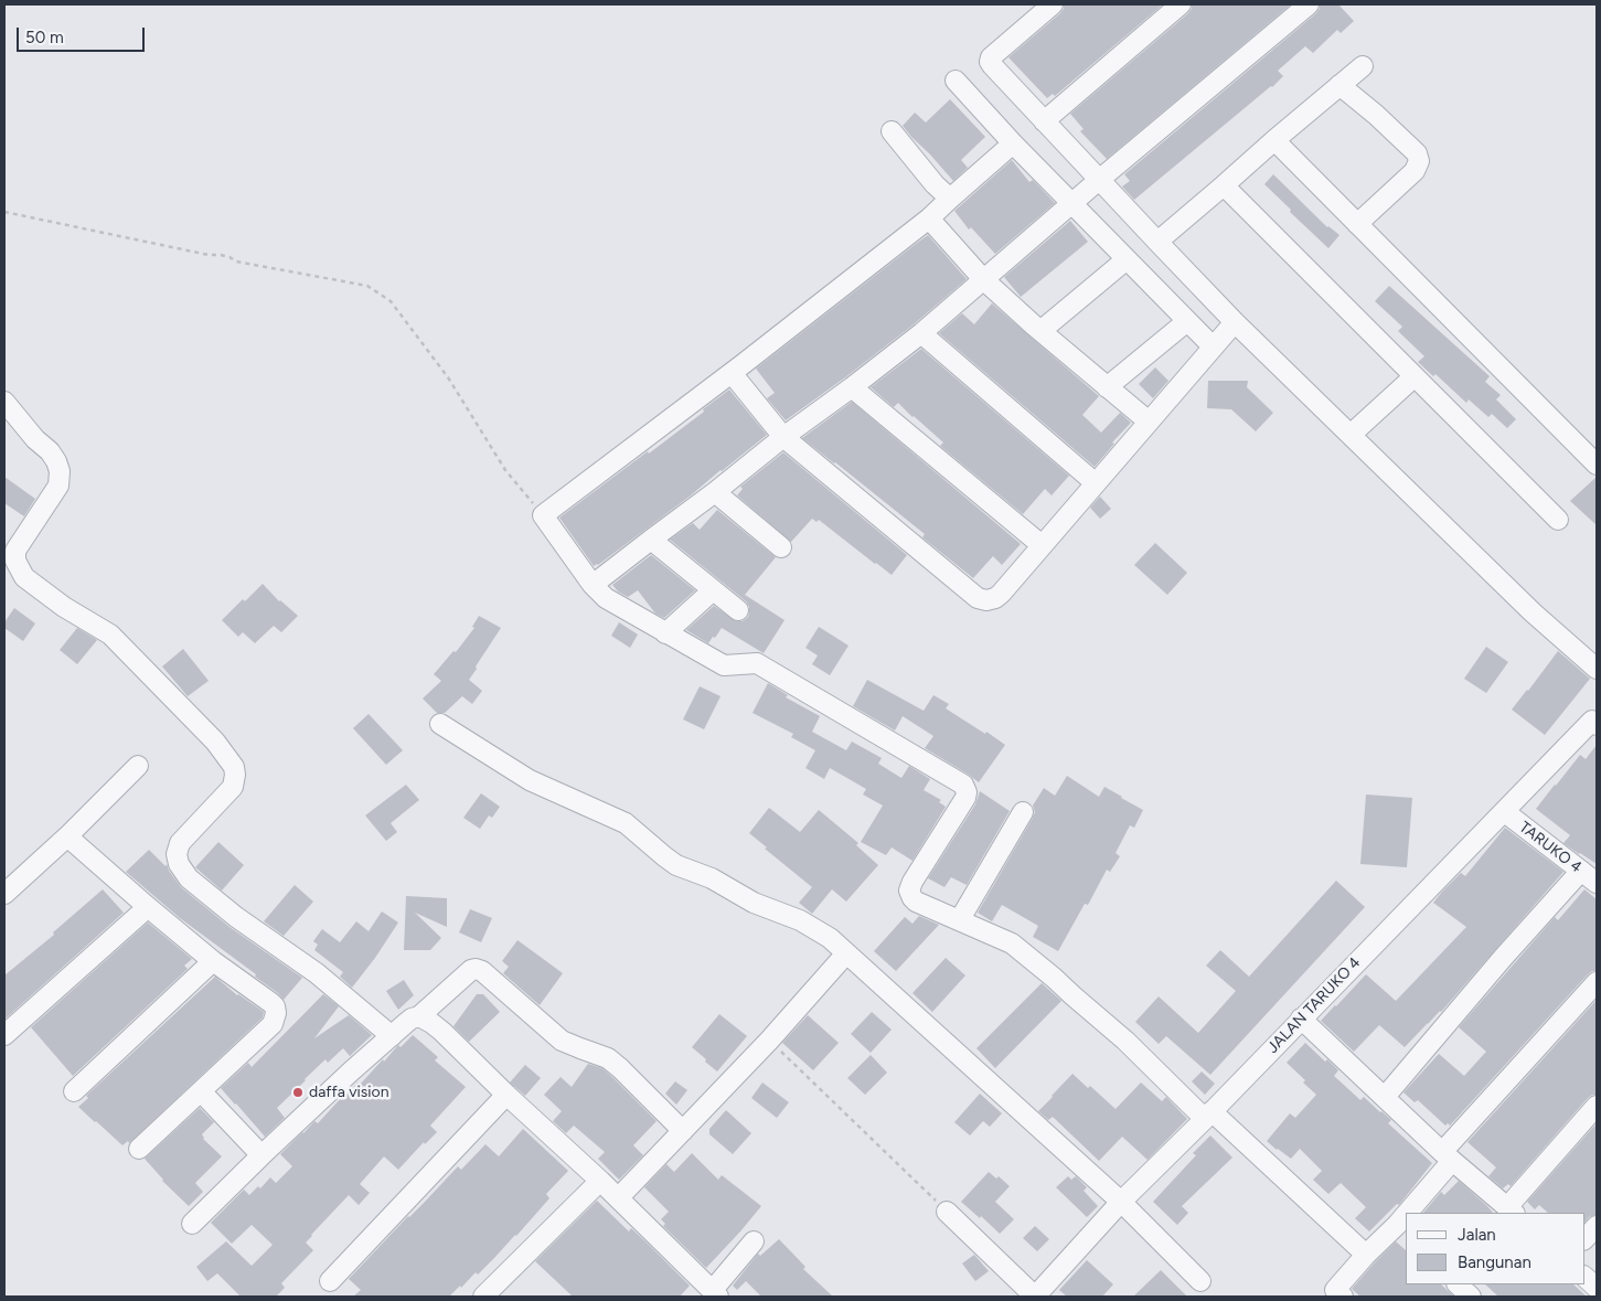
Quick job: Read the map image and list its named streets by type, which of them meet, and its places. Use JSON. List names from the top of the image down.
{
  "streets": {
    "street": ["TARUKO 4", "JALAN TARUKO 4"]
  },
  "crossings": [
    ["TARUKO 4", "JALAN TARUKO 4"]
  ],
  "places": ["daffa vision"],
  "legend": ["Jalan", "Bangunan"],
  "scale_bar": "50 m"
}
